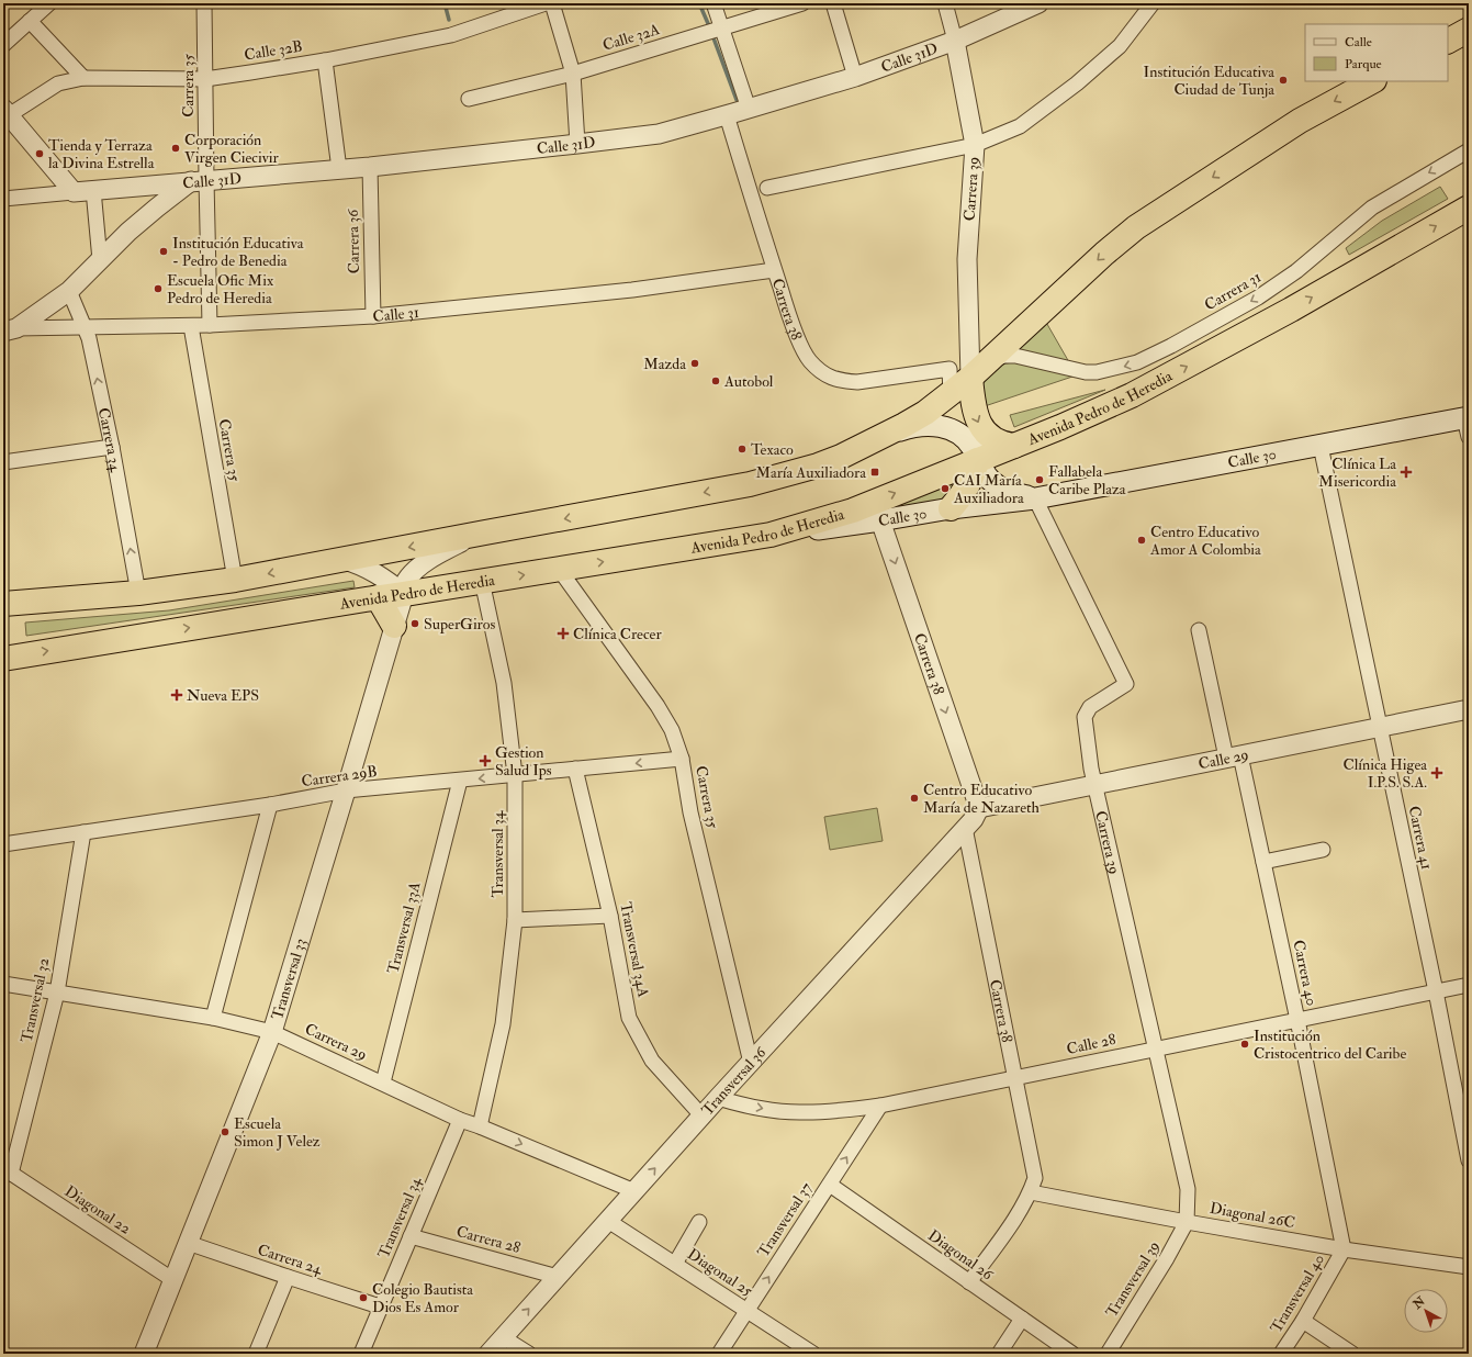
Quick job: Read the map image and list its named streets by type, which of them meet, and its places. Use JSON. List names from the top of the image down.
{
  "streets": {
    "highway": ["Avenida Pedro de Heredia"],
    "main road": ["Calle 30"],
    "street": [
      "Calle 32A",
      "Calle 32B",
      "Calle 31D",
      "Carrera 35",
      "Carrera 39",
      "Carrera 36",
      "Carrera 31",
      "Carrera 38",
      "Calle 31",
      "Carrera 34",
      "Calle 29",
      "Carrera 29B",
      "Carrera 41",
      "Transversal 34",
      "Transversal 33A",
      "Transversal 34A",
      "Carrera 40",
      "Transversal 33",
      "Transversal 32",
      "Carrera 29",
      "Calle 28",
      "Transversal 36",
      "Diagonal 22",
      "Diagonal 26C",
      "Transversal 37",
      "Carrera 28",
      "Diagonal 26",
      "Carrera 24",
      "Diagonal 25",
      "Transversal 39",
      "Transversal 40"
    ]
  },
  "crossings": [
    ["Calle 32B", "Carrera 35"],
    ["Calle 31D", "Carrera 35"],
    ["Calle 31D", "Carrera 39"],
    ["Calle 31D", "Carrera 36"],
    ["Calle 31D", "Carrera 38"],
    ["Calle 31D", "Calle 31"],
    ["Carrera 35", "Calle 31"],
    ["Carrera 35", "Avenida Pedro de Heredia"],
    ["Carrera 35", "Carrera 29B"],
    ["Carrera 35", "Transversal 36"],
    ["Carrera 39", "Carrera 31"],
    ["Carrera 39", "Carrera 38"],
    ["Carrera 39", "Calle 30"],
    ["Carrera 39", "Calle 29"],
    ["Carrera 39", "Calle 28"],
    ["Carrera 39", "Diagonal 26C"],
    ["Carrera 39", "Transversal 39"],
    ["Carrera 36", "Calle 31"],
    ["Carrera 31", "Carrera 38"],
    ["Carrera 38", "Calle 31"],
    ["Carrera 38", "Calle 30"],
    ["Carrera 38", "Calle 29"],
    ["Carrera 38", "Calle 28"],
    ["Carrera 38", "Transversal 36"],
    ["Carrera 38", "Diagonal 26C"],
    ["Calle 31", "Carrera 34"],
    ["Avenida Pedro de Heredia", "Calle 30"],
    ["Avenida Pedro de Heredia", "Transversal 34"],
    ["Avenida Pedro de Heredia", "Transversal 33"],
    ["Calle 30", "Carrera 41"],
    ["Calle 29", "Carrera 41"],
    ["Calle 29", "Carrera 40"],
    ["Calle 29", "Transversal 36"],
    ["Carrera 29B", "Transversal 34"],
    ["Carrera 29B", "Transversal 33A"],
    ["Carrera 29B", "Transversal 34A"],
    ["Carrera 29B", "Transversal 33"],
    ["Carrera 29B", "Transversal 32"],
    ["Carrera 41", "Calle 28"],
    ["Transversal 34", "Carrera 29"],
    ["Transversal 34", "Carrera 28"],
    ["Transversal 34", "Carrera 24"],
    ["Transversal 33A", "Carrera 29"],
    ["Transversal 34A", "Transversal 36"],
    ["Carrera 40", "Calle 28"],
    ["Carrera 40", "Diagonal 26C"],
    ["Carrera 40", "Transversal 40"],
    ["Transversal 33", "Carrera 29"],
    ["Transversal 33", "Diagonal 22"],
    ["Transversal 33", "Carrera 24"],
    ["Transversal 32", "Carrera 29"],
    ["Transversal 32", "Diagonal 22"],
    ["Carrera 29", "Transversal 36"],
    ["Calle 28", "Transversal 36"],
    ["Calle 28", "Transversal 37"],
    ["Transversal 36", "Carrera 28"],
    ["Transversal 36", "Diagonal 25"],
    ["Diagonal 26C", "Transversal 39"],
    ["Diagonal 26C", "Transversal 40"],
    ["Transversal 37", "Diagonal 26"],
    ["Transversal 37", "Diagonal 25"]
  ],
  "one_way": ["Carrera 31", "Carrera 34", "Transversal 37"],
  "places": {
    "other": [
      "Institución Educativa Ciudad de Tunja",
      "Corporación Virgen Ciecivir",
      "Tienda y Terraza la Divina Estrella",
      "Institución Educativa - Pedro de Benedia",
      "Escuela Ofic Mix Pedro de Heredia",
      "Mazda",
      "Autobol",
      "Texaco",
      "Fallabela Caribe Plaza",
      "CAI María Auxiliadora",
      "Centro Educativo Amor A Colombia",
      "SuperGiros",
      "Centro Educativo María de Nazareth",
      "Institución Cristocentrico del Caribe",
      "Escuela Simon J Velez",
      "Colegio Bautista Dios Es Amor"
    ],
    "transit": ["María Auxiliadora"],
    "health": [
      "Clínica La Misericordia",
      "Clínica Crecer",
      "Nueva EPS",
      "Gestion Salud Ips",
      "Clínica Higea I.P.S. S.A."
    ]
  },
  "legend": ["Calle", "Parque"],
  "north": "top left"
}
